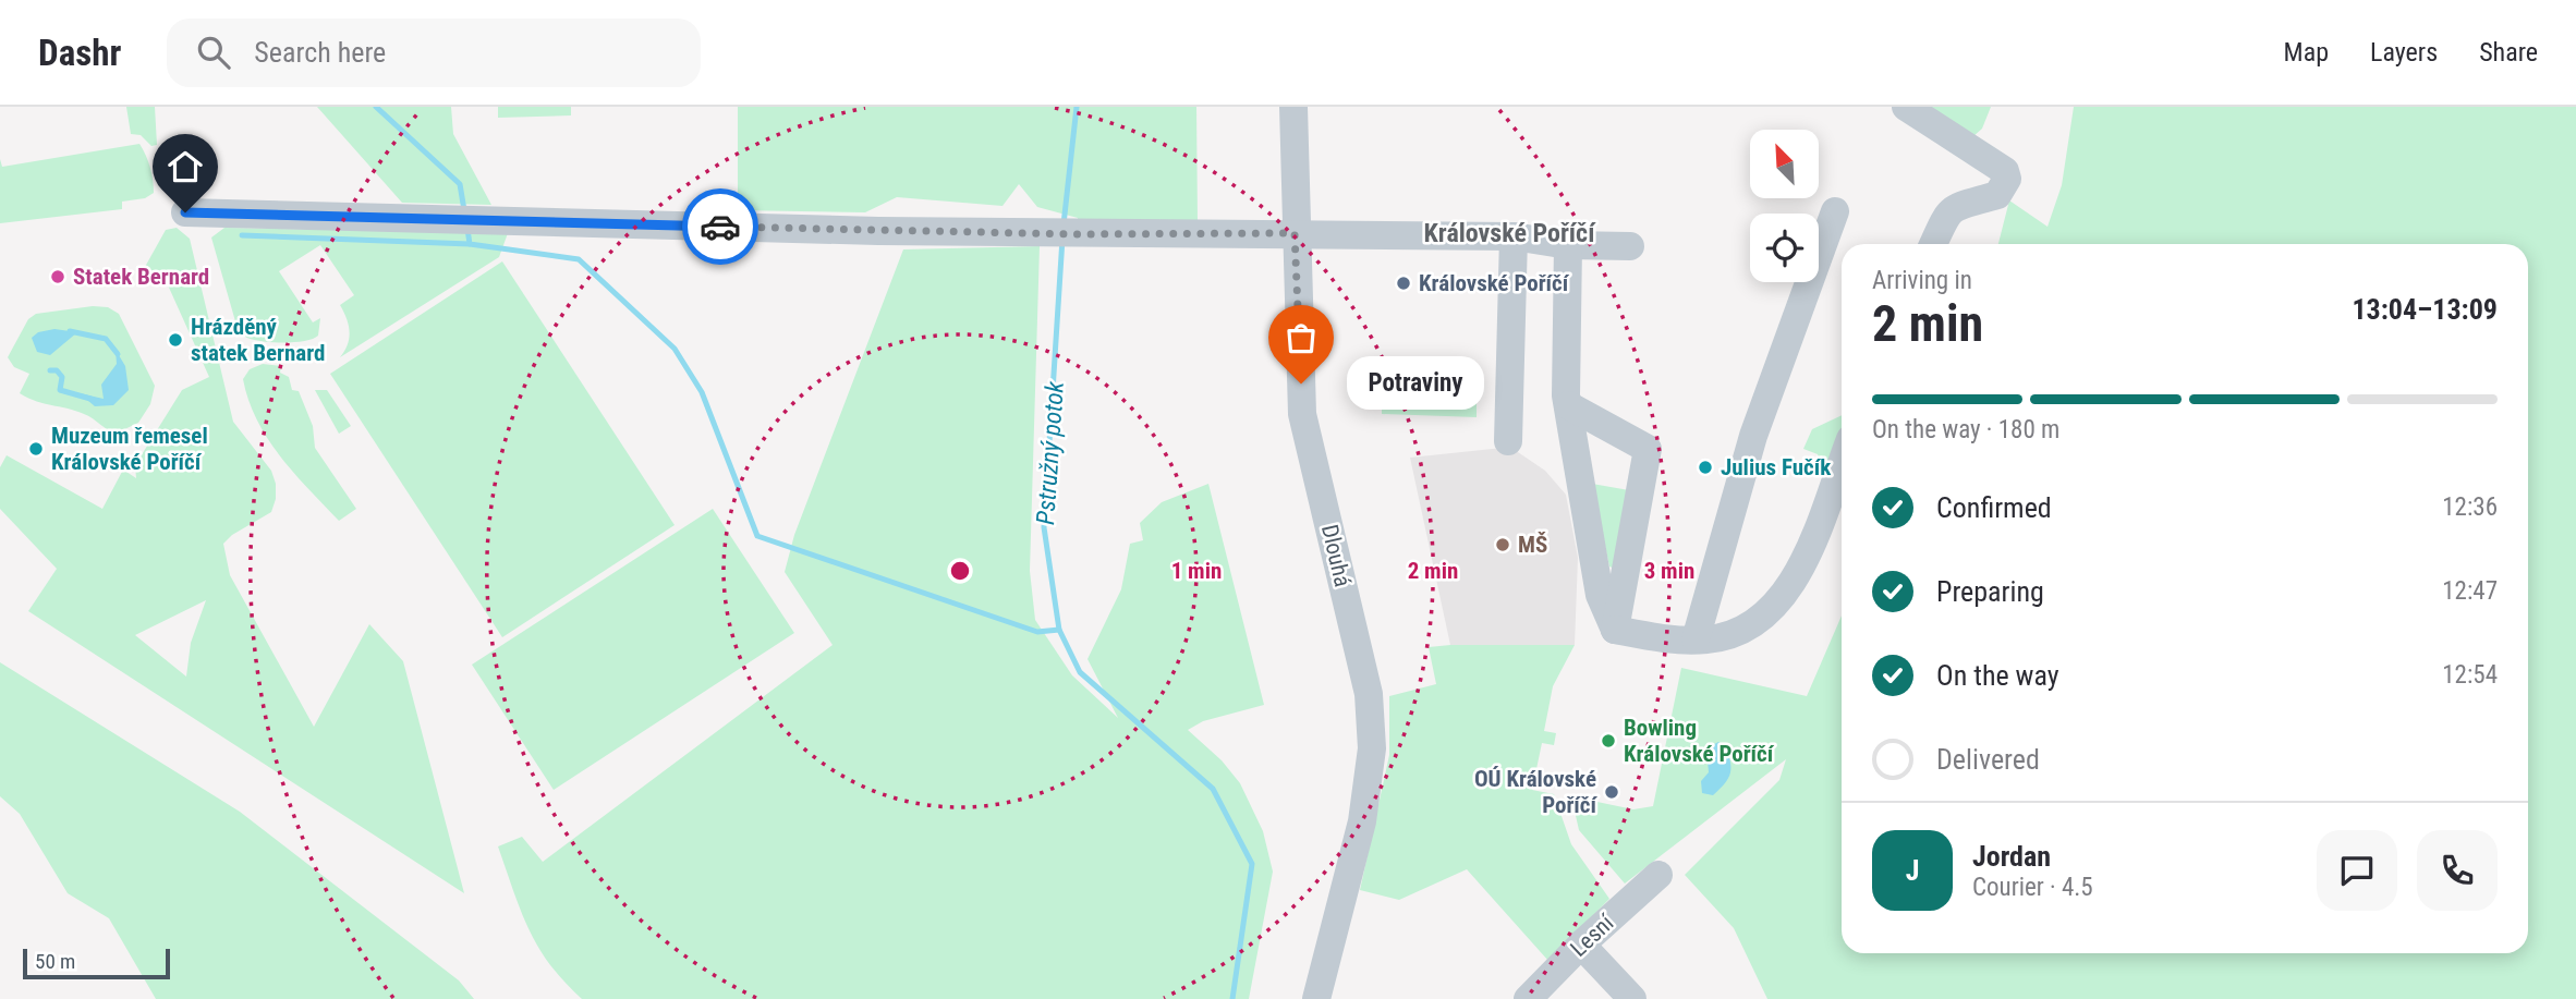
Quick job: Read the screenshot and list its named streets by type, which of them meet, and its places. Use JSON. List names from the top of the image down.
{
  "streets": {
    "street": ["Dlouhá", "Lesní"]
  },
  "districts": ["Královské Poříčí"],
  "water": ["Pstružný potok"],
  "places": [
    "Statek Bernard",
    "Královské Poříčí",
    "Hrázděný statek Bernard",
    "Potraviny",
    "Muzeum řemesel Královské Poříčí",
    "Julius Fučík",
    "MŠ",
    "Bowling Královské Poříčí",
    "OÚ Královské Poříčí"
  ],
  "scale_bar": "50 m",
  "north": "top left",
  "page": {
    "header": "Dashr",
    "search": "Search here",
    "nav": ["Map", "Layers", "Share"],
    "heading": ["2 min", "Arriving in", "13:04–13:09"],
    "panel": ["Jordan", "Courier · 4.5"],
    "bubble": "Potraviny",
    "bar": "On the way · 180 m",
    "list": [
      ["Confirmed", "12:36"],
      ["Preparing", "12:47"],
      ["On the way", "12:54"],
      "Delivered"
    ],
    "round": "J",
    "scale": "50 m"
  },
  "rings": ["1 min", "2 min", "3 min"]
}
